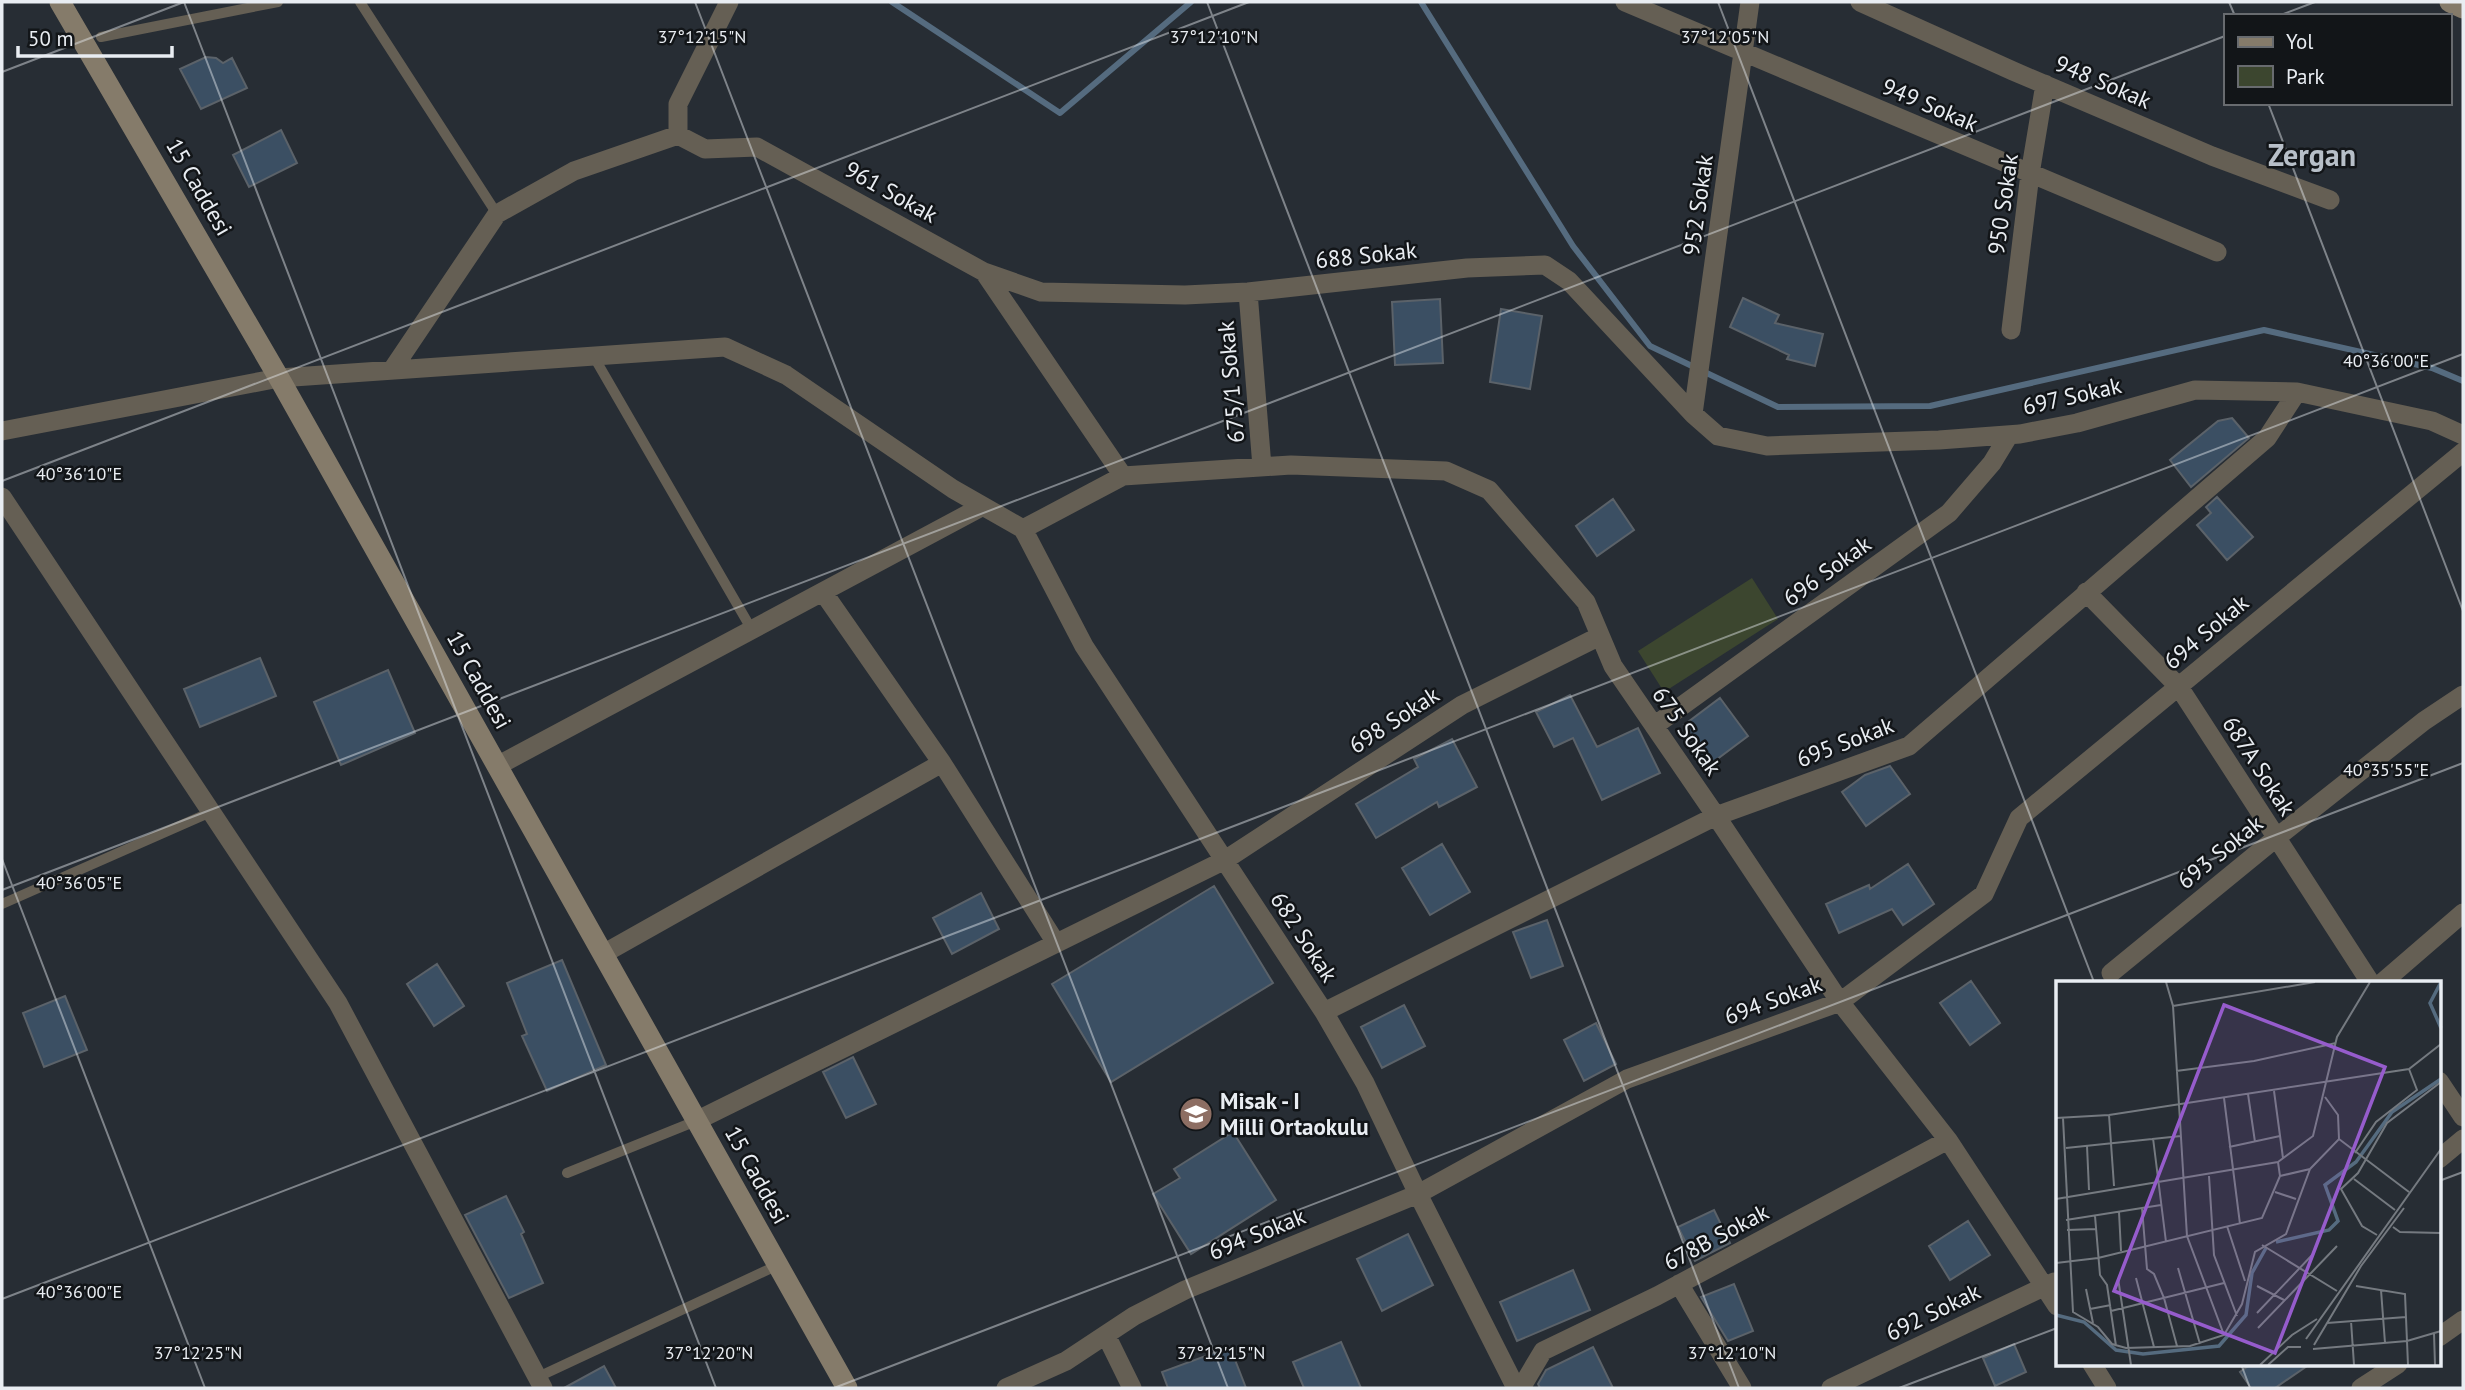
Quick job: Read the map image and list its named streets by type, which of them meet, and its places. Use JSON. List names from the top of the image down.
{
  "streets": {
    "street": [
      "948 Sokak",
      "949 Sokak",
      "15 Caddesi",
      "961 Sokak",
      "950 Sokak",
      "952 Sokak",
      "688 Sokak",
      "675/1 Sokak",
      "697 Sokak",
      "696 Sokak",
      "694 Sokak",
      "698 Sokak",
      "675 Sokak",
      "695 Sokak",
      "687A Sokak",
      "693 Sokak",
      "682 Sokak",
      "678B Sokak",
      "692 Sokak"
    ]
  },
  "crossings": [
    ["948 Sokak", "950 Sokak"],
    ["949 Sokak", "950 Sokak"],
    ["949 Sokak", "952 Sokak"],
    ["15 Caddesi", "698 Sokak"],
    ["961 Sokak", "688 Sokak"],
    ["961 Sokak", "675 Sokak"],
    ["952 Sokak", "688 Sokak"],
    ["952 Sokak", "697 Sokak"],
    ["688 Sokak", "675/1 Sokak"],
    ["688 Sokak", "697 Sokak"],
    ["675/1 Sokak", "675 Sokak"],
    ["697 Sokak", "696 Sokak"],
    ["697 Sokak", "695 Sokak"],
    ["696 Sokak", "675 Sokak"],
    ["694 Sokak", "675 Sokak"],
    ["694 Sokak", "687A Sokak"],
    ["694 Sokak", "682 Sokak"],
    ["698 Sokak", "675 Sokak"],
    ["698 Sokak", "682 Sokak"],
    ["675 Sokak", "695 Sokak"],
    ["675 Sokak", "678B Sokak"],
    ["675 Sokak", "692 Sokak"],
    ["695 Sokak", "687A Sokak"],
    ["695 Sokak", "682 Sokak"],
    ["687A Sokak", "693 Sokak"],
    ["682 Sokak", "678B Sokak"]
  ],
  "districts": ["Zergan"],
  "places": {
    "school or university": ["Misak - I Milli Ortaokulu"]
  },
  "legend": ["Yol", "Park"],
  "scale_bar": "50 m",
  "coordinates": [
    "37°12'15\"N",
    "37°12'10\"N",
    "37°12'05\"N",
    "40°36'00\"E",
    "40°36'10\"E",
    "40°35'55\"E",
    "40°36'05\"E",
    "37°12'25\"N",
    "37°12'20\"N"
  ]
}
